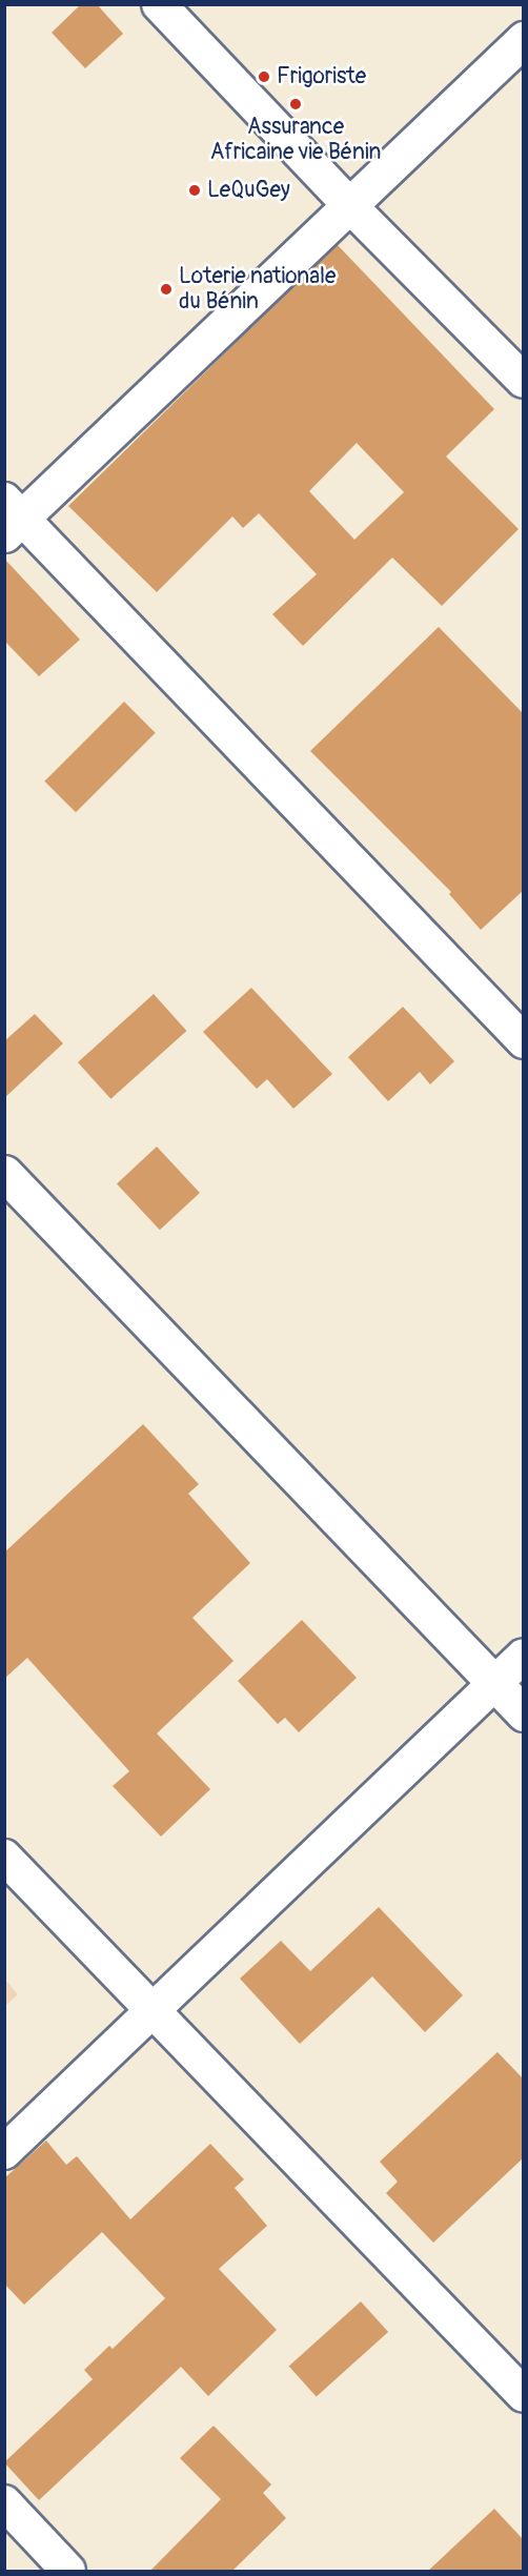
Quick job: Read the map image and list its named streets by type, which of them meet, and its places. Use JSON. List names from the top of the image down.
{
  "places": [
    "Frigoriste",
    "Assurance Africaine vie Bénin",
    "LeQuGey",
    "Loterie nationale du Bénin"
  ]
}
